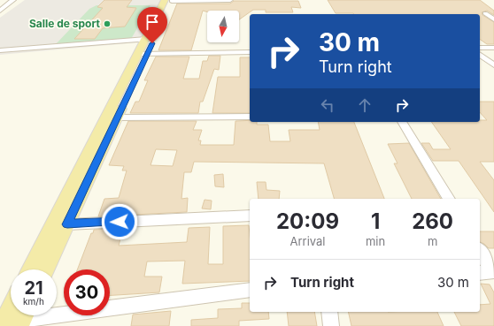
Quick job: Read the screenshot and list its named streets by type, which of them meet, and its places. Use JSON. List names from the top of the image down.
{
  "places": ["Salle de sport"],
  "north": "bottom",
  "page": {
    "turn": ["30 m", "Turn right"],
    "eta": [
      "20:09",
      "Arrival",
      "1",
      "min",
      "260",
      "m"
    ],
    "list": [
      {
        "name": "Turn right",
        "value": "30 m"
      }
    ],
    "speed": "21 km/h",
    "limit": "30"
  }
}
